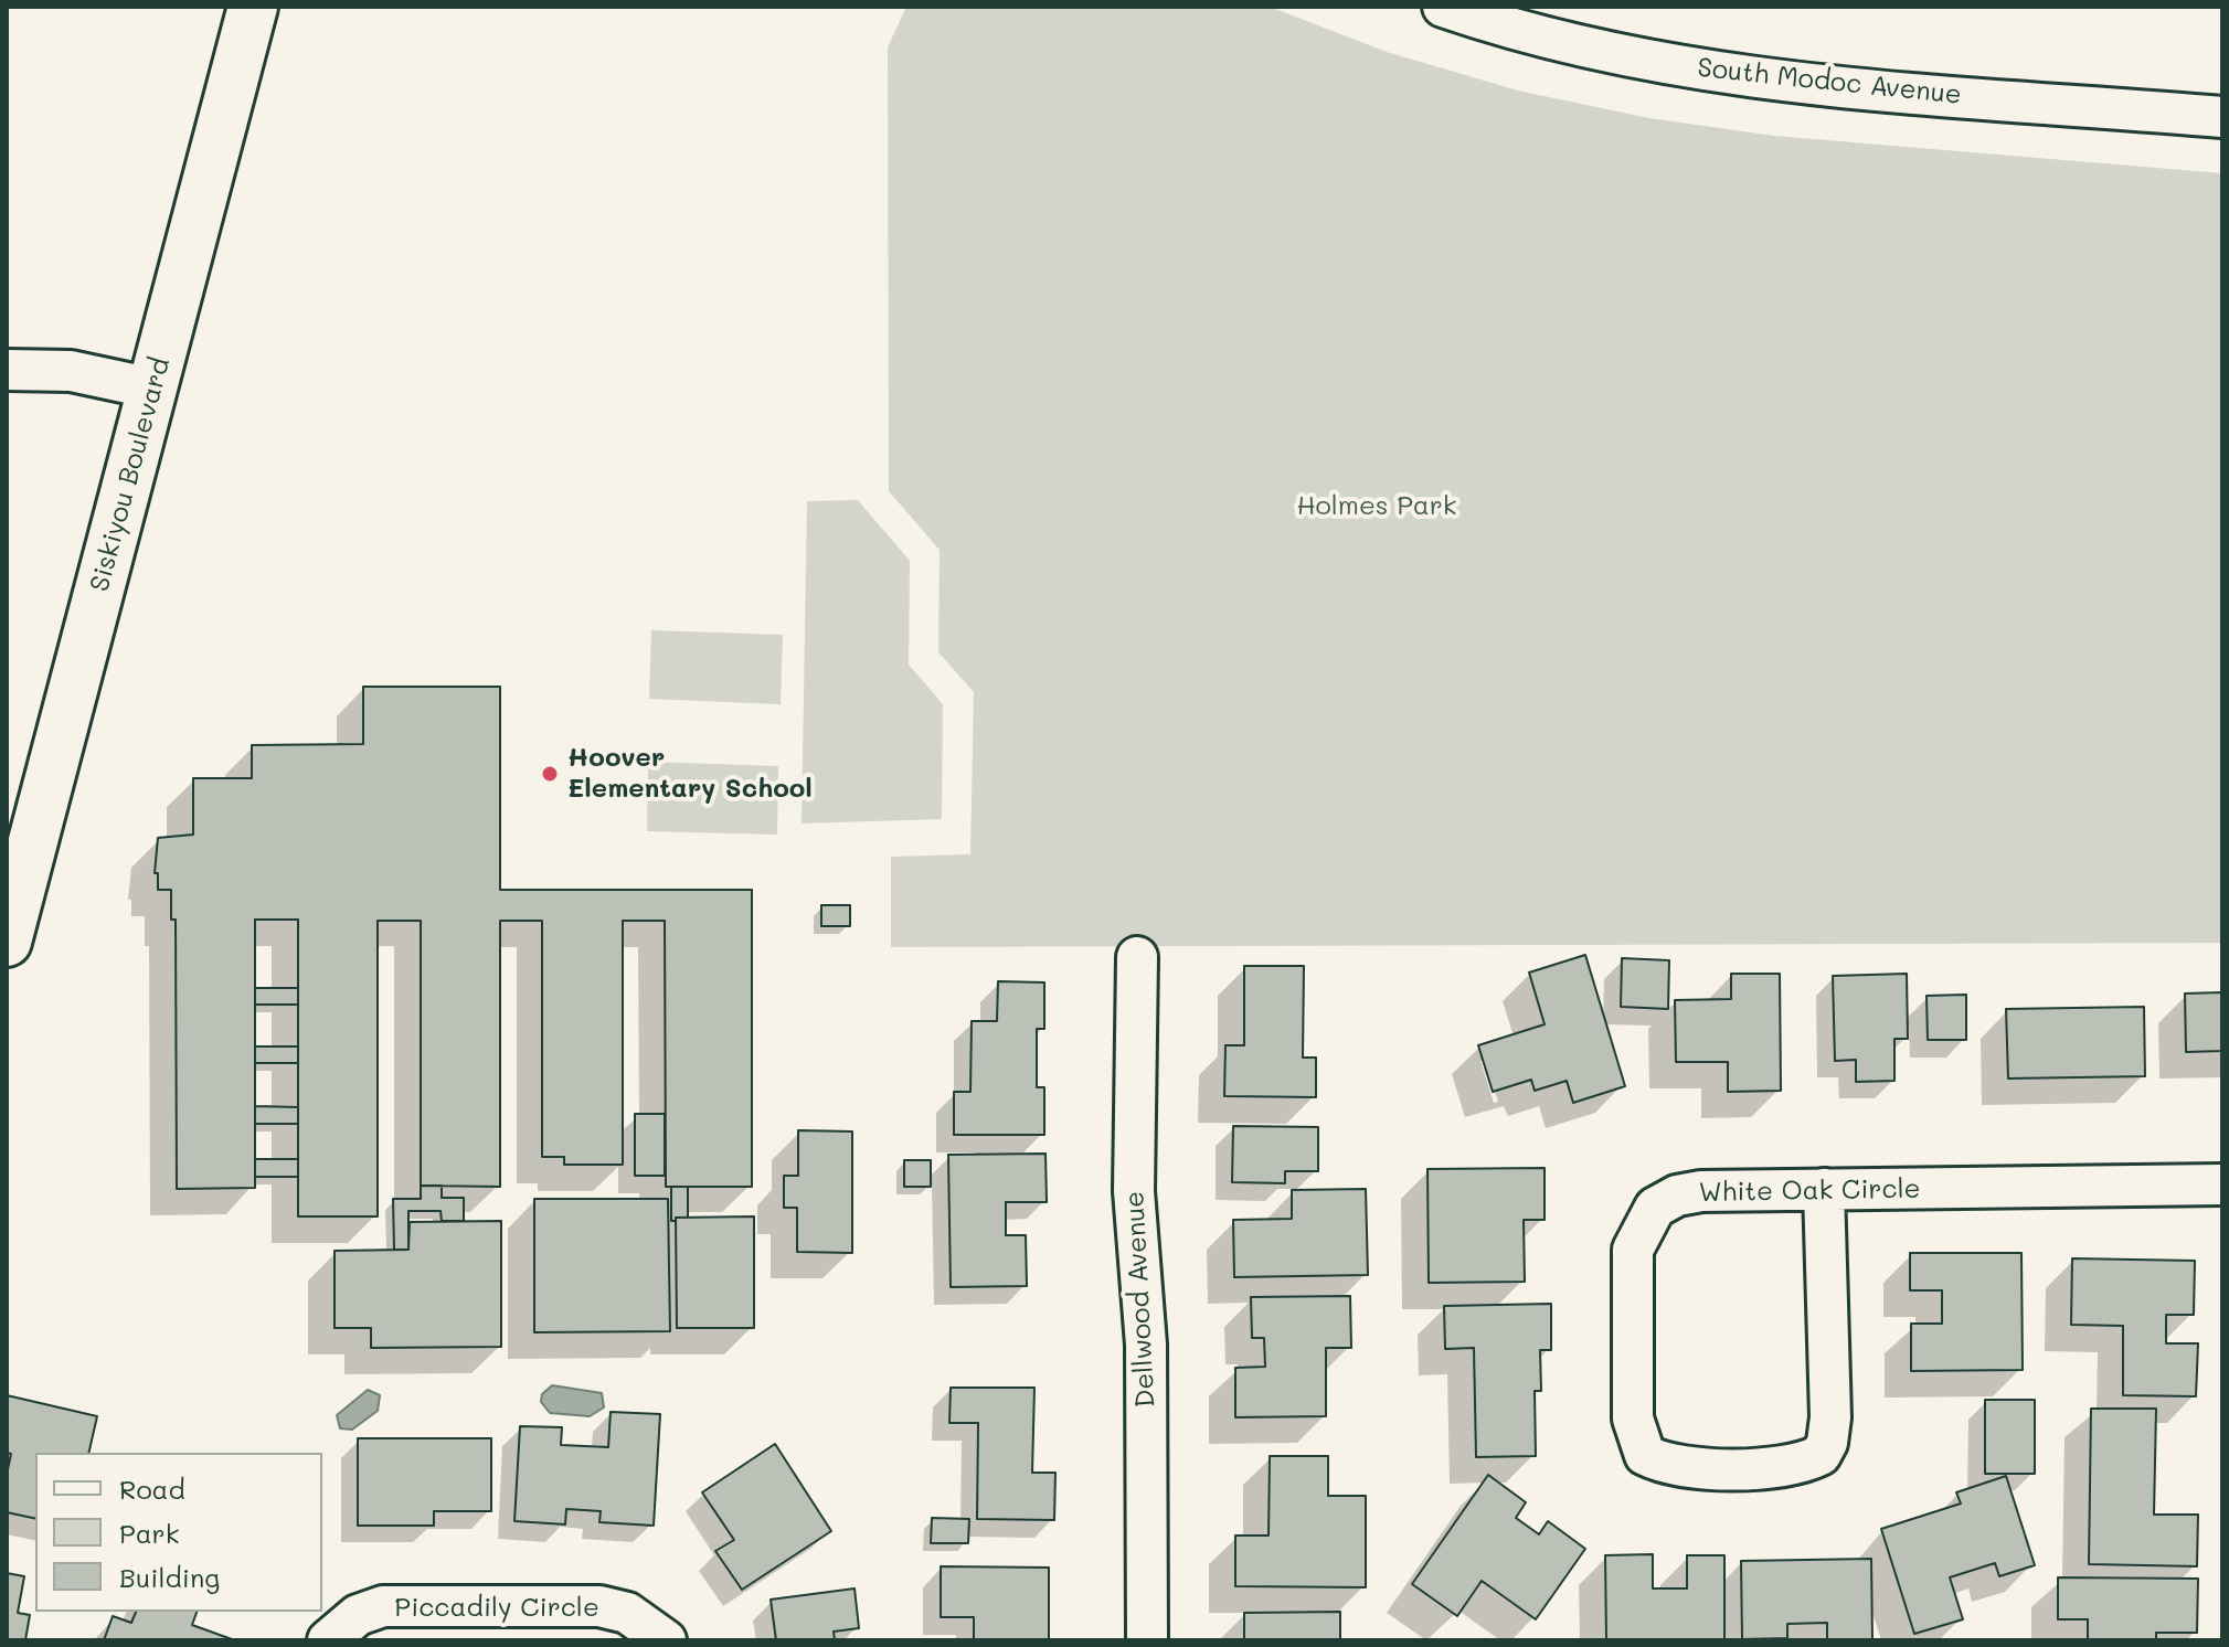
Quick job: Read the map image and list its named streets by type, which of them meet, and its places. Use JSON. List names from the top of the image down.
{
  "streets": {
    "street": [
      "South Modoc Avenue",
      "Siskiyou Boulevard",
      "White Oak Circle",
      "Dellwood Avenue",
      "Piccadily Circle"
    ]
  },
  "parks": ["Holmes Park"],
  "places": ["Hoover Elementary School"],
  "legend": ["Road", "Park", "Building"]
}
